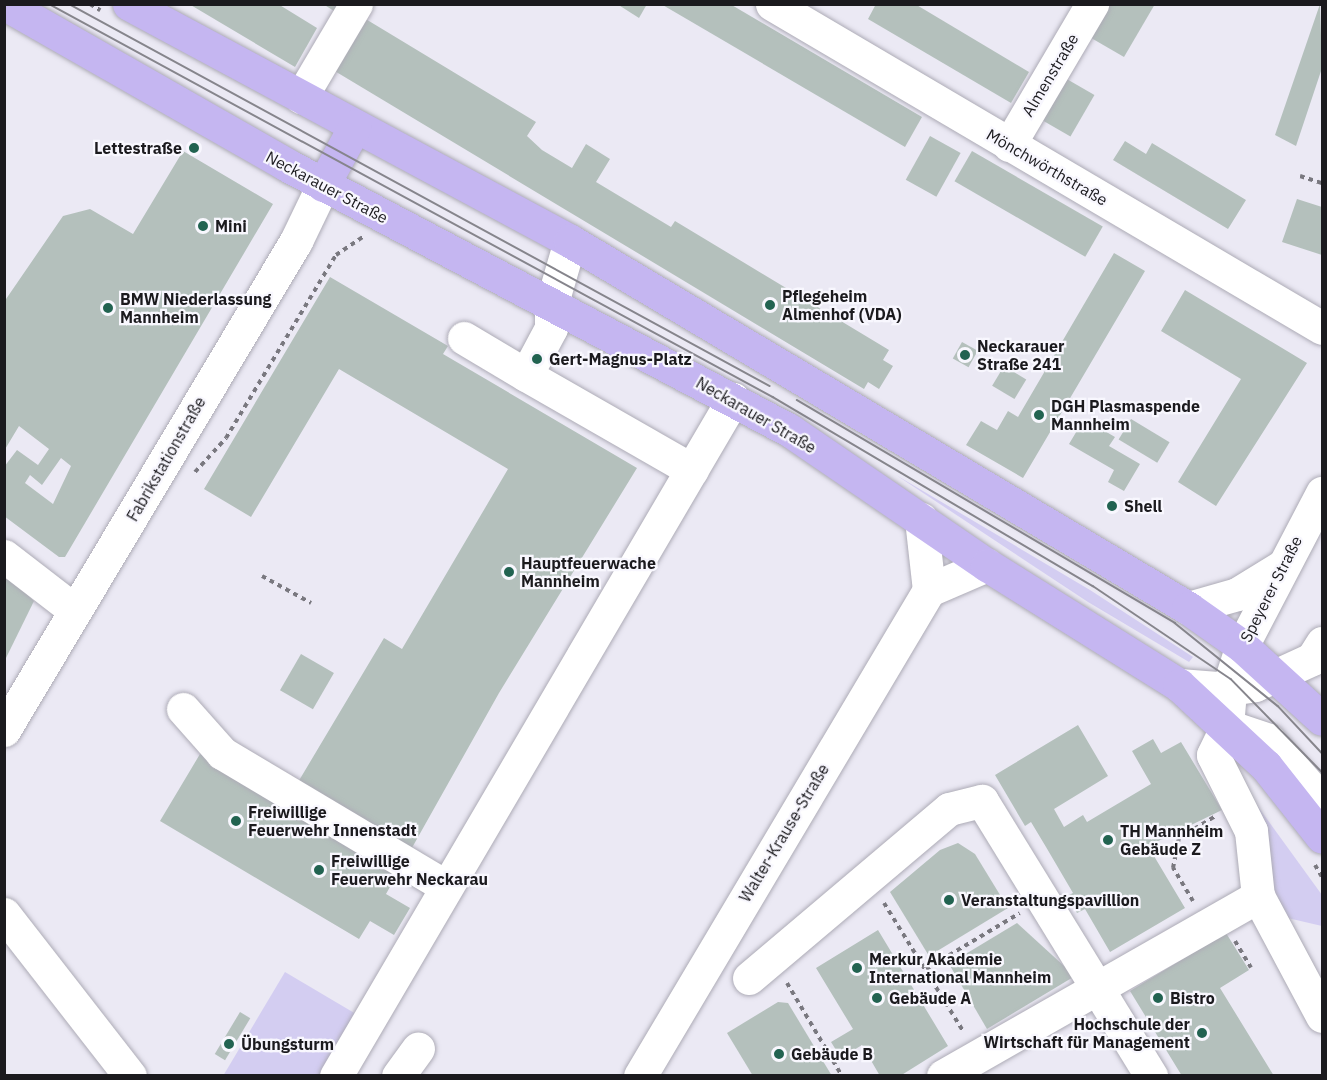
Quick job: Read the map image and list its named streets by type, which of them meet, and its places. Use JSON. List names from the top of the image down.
{
  "streets": {
    "main road": ["Neckarauer Straße"],
    "street": [
      "Almenstraße",
      "Mönchwörthstraße",
      "Fabrikstationstraße",
      "Speyerer Straße",
      "Walter-Krause-Straße"
    ]
  },
  "crossings": [
    ["Almenstraße", "Mönchwörthstraße"],
    ["Neckarauer Straße", "Fabrikstationstraße"],
    ["Neckarauer Straße", "Speyerer Straße"]
  ],
  "places": [
    "Lettestraße",
    "Mini",
    "Pflegeheim Almenhof (VDA)",
    "BMW Niederlassung Mannheim",
    "Neckarauer Straße 241",
    "Gert-Magnus-Platz",
    "DGH Plasmaspende Mannheim",
    "Shell",
    "Hauptfeuerwache Mannheim",
    "Freiwillige Feuerwehr Innenstadt",
    "TH Mannheim Gebäude Z",
    "Freiwillige Feuerwehr Neckarau",
    "Veranstaltungspavillion",
    "Merkur Akademie International Mannheim",
    "Gebäude A",
    "Bistro",
    "Hochschule der Wirtschaft für Management",
    "Übungsturm",
    "Gebäude B"
  ]
}
